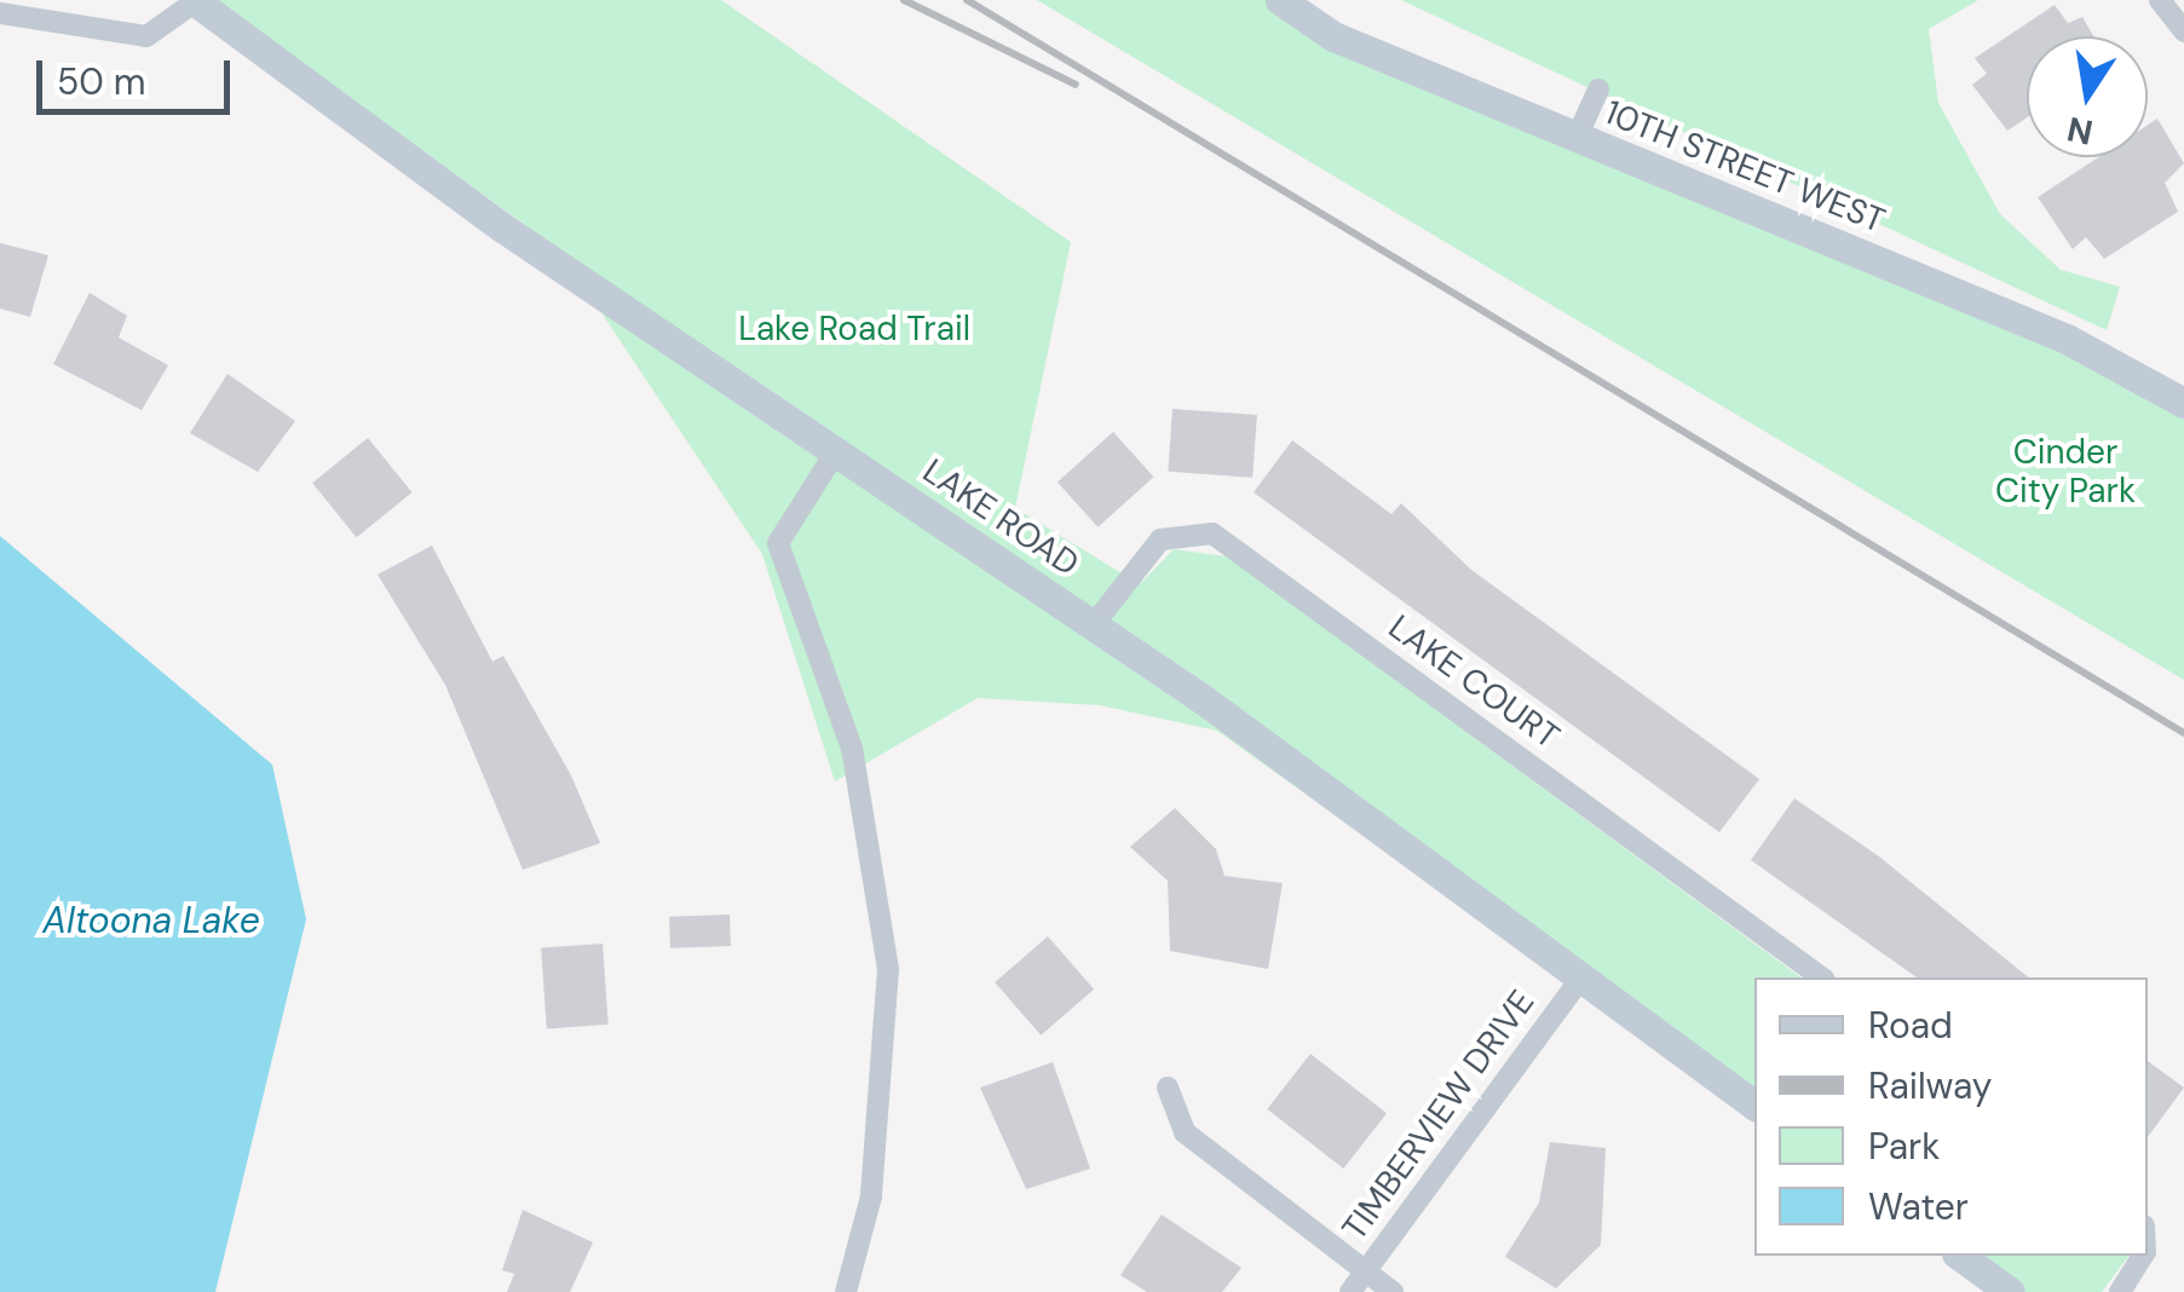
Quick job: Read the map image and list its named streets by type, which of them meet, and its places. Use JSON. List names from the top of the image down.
{
  "streets": {
    "street": [
      "10TH STREET WEST",
      "LAKE ROAD",
      "LAKE COURT",
      "TIMBERVIEW DRIVE"
    ]
  },
  "crossings": [
    ["LAKE ROAD", "LAKE COURT"],
    ["LAKE ROAD", "TIMBERVIEW DRIVE"]
  ],
  "water": ["Altoona Lake"],
  "parks": ["Lake Road Trail", "Cinder City Park"],
  "legend": [
    "Road",
    "Railway",
    "Park",
    "Water"
  ],
  "scale_bar": "50 m",
  "north": "bottom"
}
